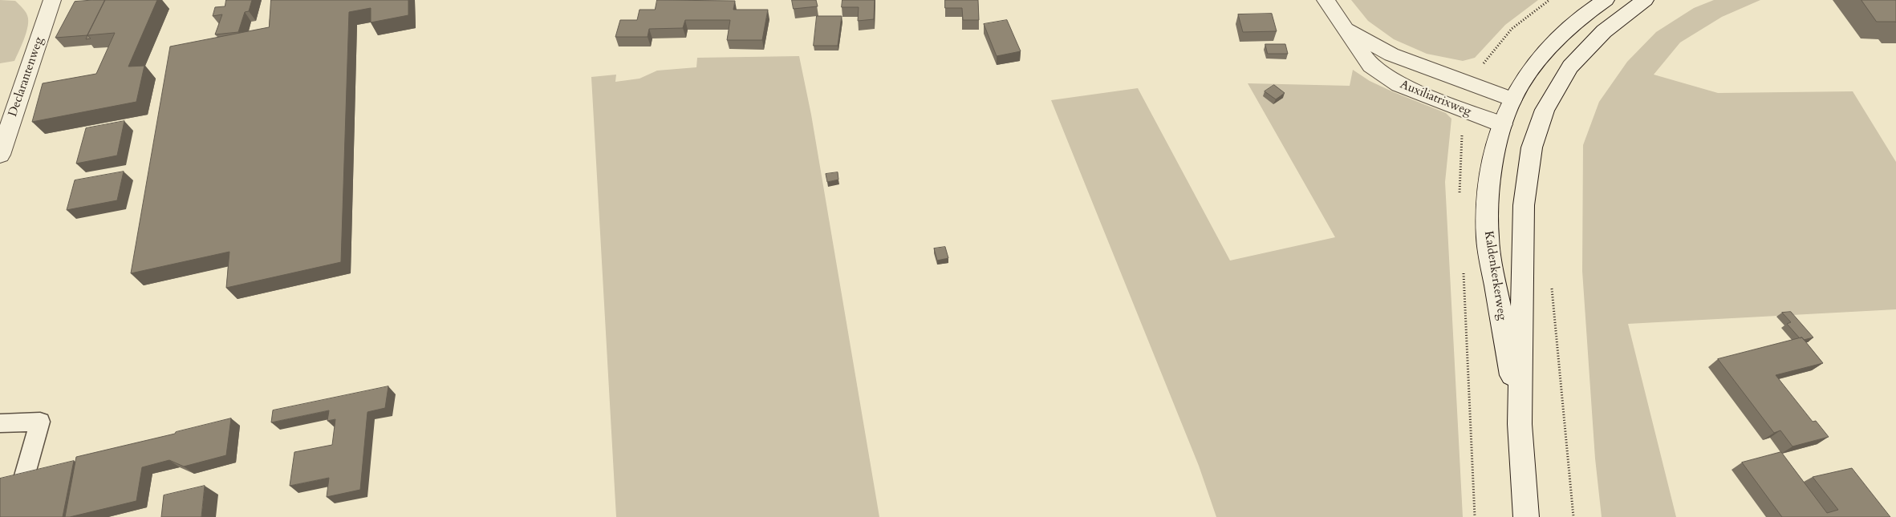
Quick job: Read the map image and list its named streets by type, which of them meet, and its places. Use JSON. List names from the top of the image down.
{
  "streets": {
    "main road": ["Declarantenweg", "Auxiliatrixweg", "Kaldenkerkerweg"]
  },
  "crossings": [
    ["Auxiliatrixweg", "Kaldenkerkerweg"]
  ]
}
